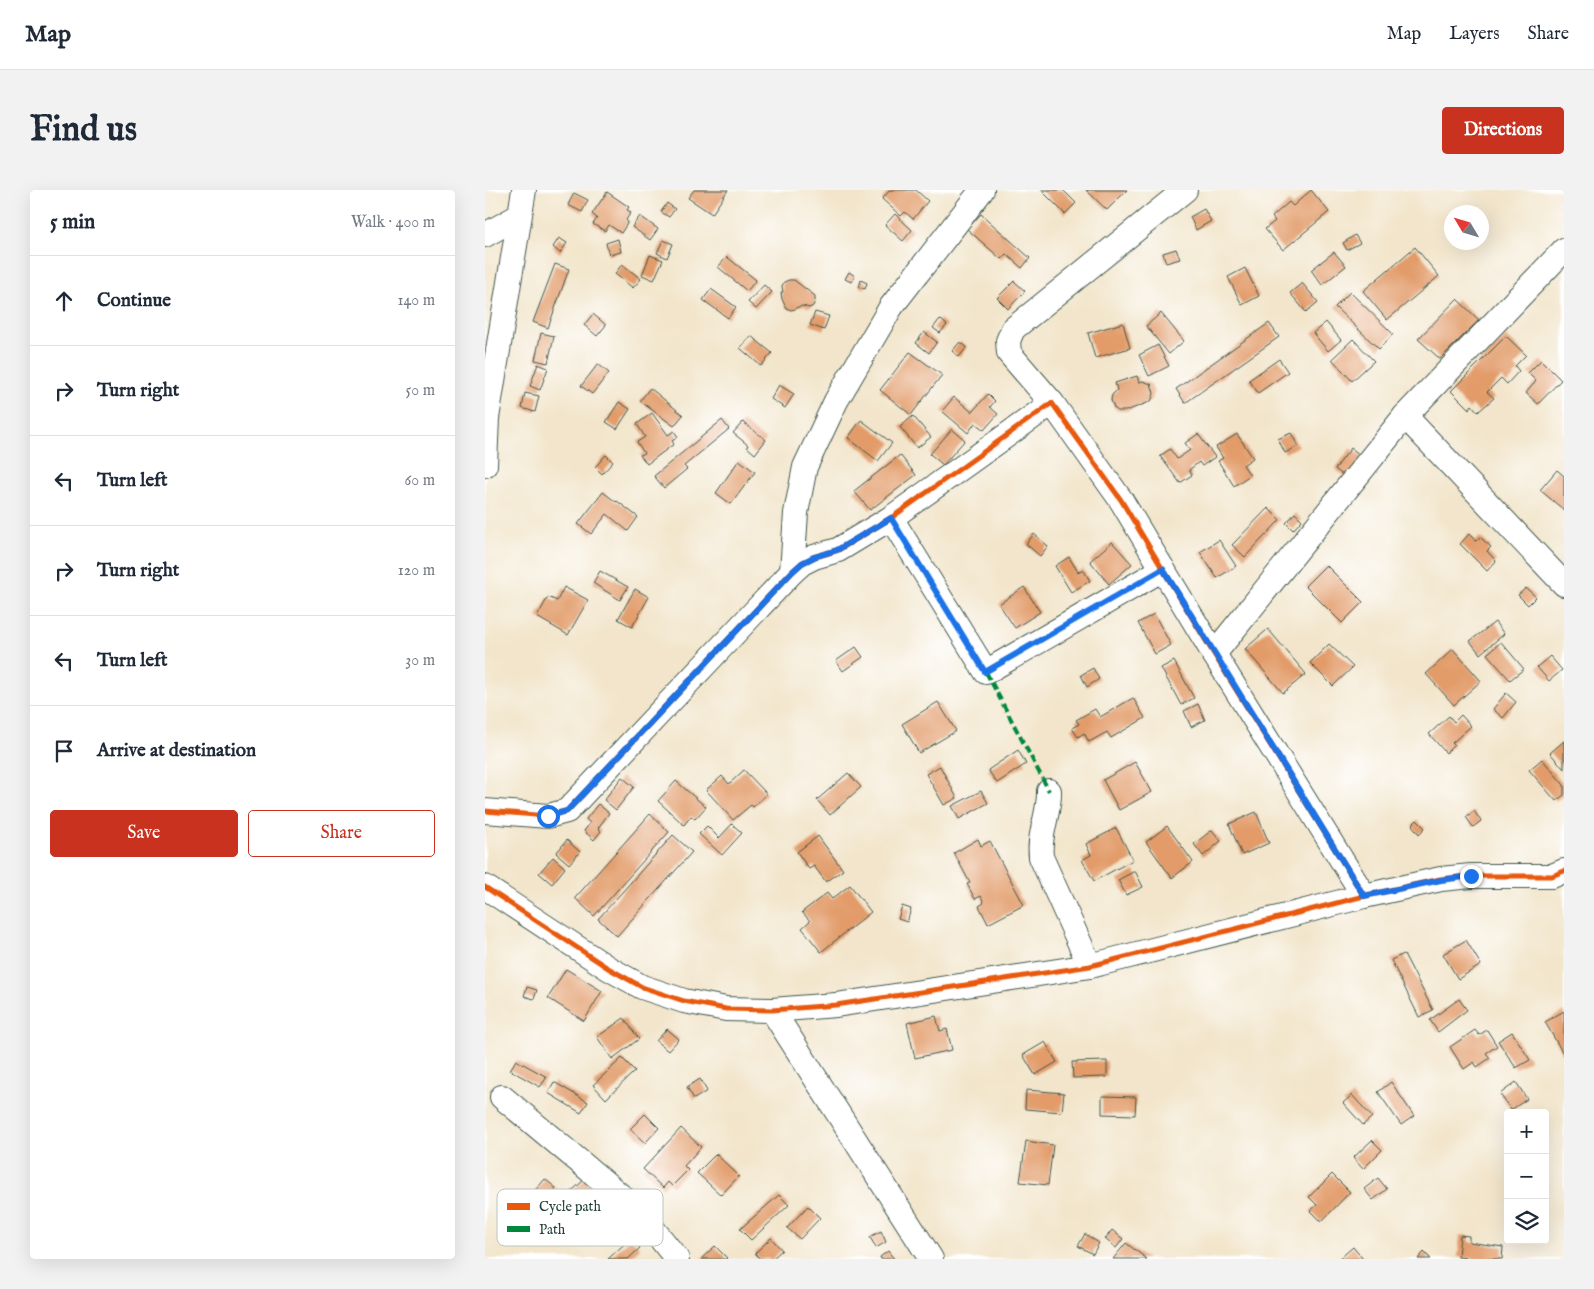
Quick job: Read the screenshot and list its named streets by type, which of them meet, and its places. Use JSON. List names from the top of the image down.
{
  "legend": ["Cycle path", "Path"],
  "north": "top left",
  "page": {
    "header": "Map",
    "nav": ["Map", "Layers", "Share"],
    "buttons": [
      "Directions",
      ["Save", "Share"]
    ],
    "title": "Find us",
    "heading": ["5 min", "Walk · 400 m"],
    "list": [
      ["Continue", "140 m"],
      ["Turn right", "50 m"],
      ["Turn left", "60 m"],
      ["Turn right", "120 m"],
      ["Turn left", "30 m"],
      "Arrive at destination"
    ],
    "map_buttons": ["+", "−"]
  }
}
